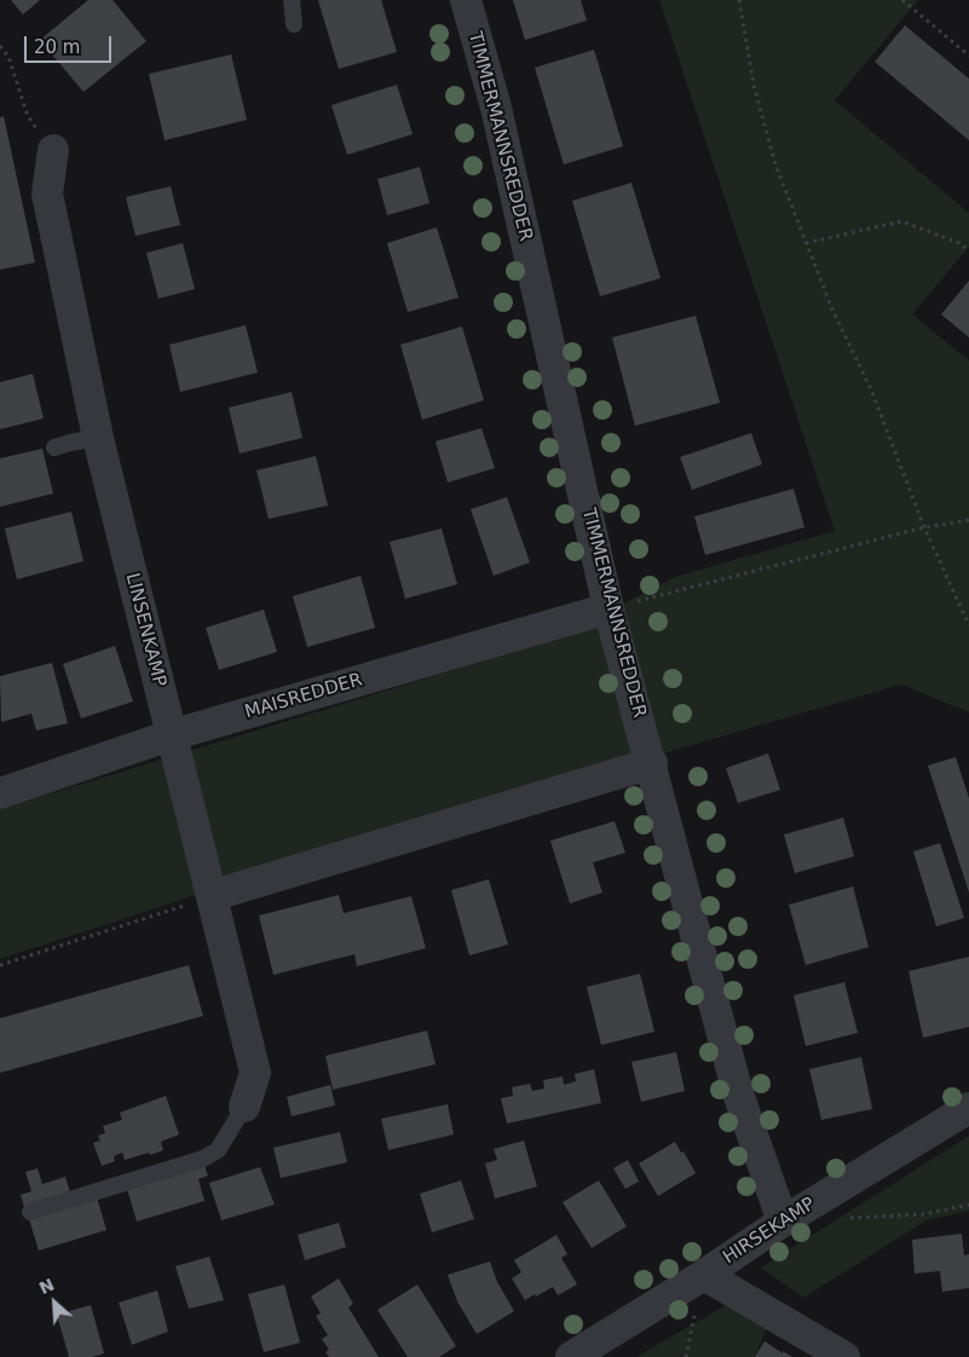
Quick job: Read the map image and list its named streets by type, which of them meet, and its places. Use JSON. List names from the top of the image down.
{
  "streets": {
    "street": [
      "TIMMERMANNSREDDER",
      "LINSENKAMP",
      "MAISREDDER",
      "HIRSEKAMP"
    ]
  },
  "crossings": [
    ["TIMMERMANNSREDDER", "MAISREDDER"],
    ["TIMMERMANNSREDDER", "HIRSEKAMP"],
    ["LINSENKAMP", "MAISREDDER"]
  ],
  "scale_bar": "20 m",
  "north": "top left"
}
